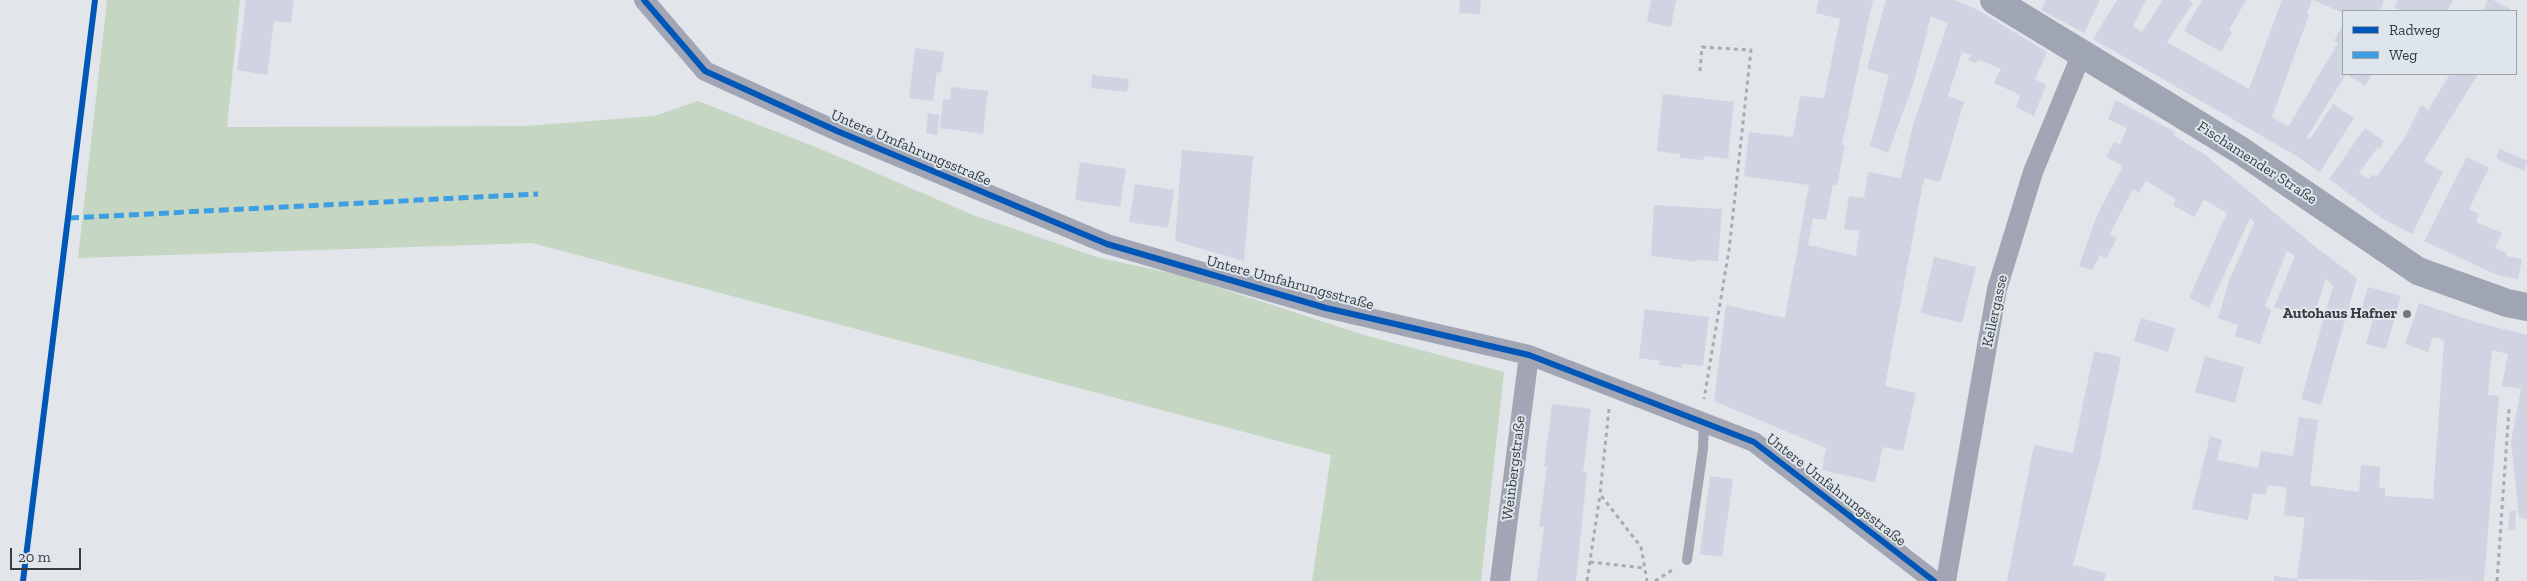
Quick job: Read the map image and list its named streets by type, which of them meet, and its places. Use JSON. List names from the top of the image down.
{
  "streets": {
    "main road": ["Fischamender Straße"],
    "street": ["Untere Umfahrungsstraße", "Kellergasse", "Weinbergstraße"]
  },
  "crossings": [
    ["Untere Umfahrungsstraße", "Weinbergstraße"],
    ["Fischamender Straße", "Kellergasse"]
  ],
  "places": ["Autohaus Hafner"],
  "legend": ["Radweg", "Weg"],
  "scale_bar": "20 m"
}
